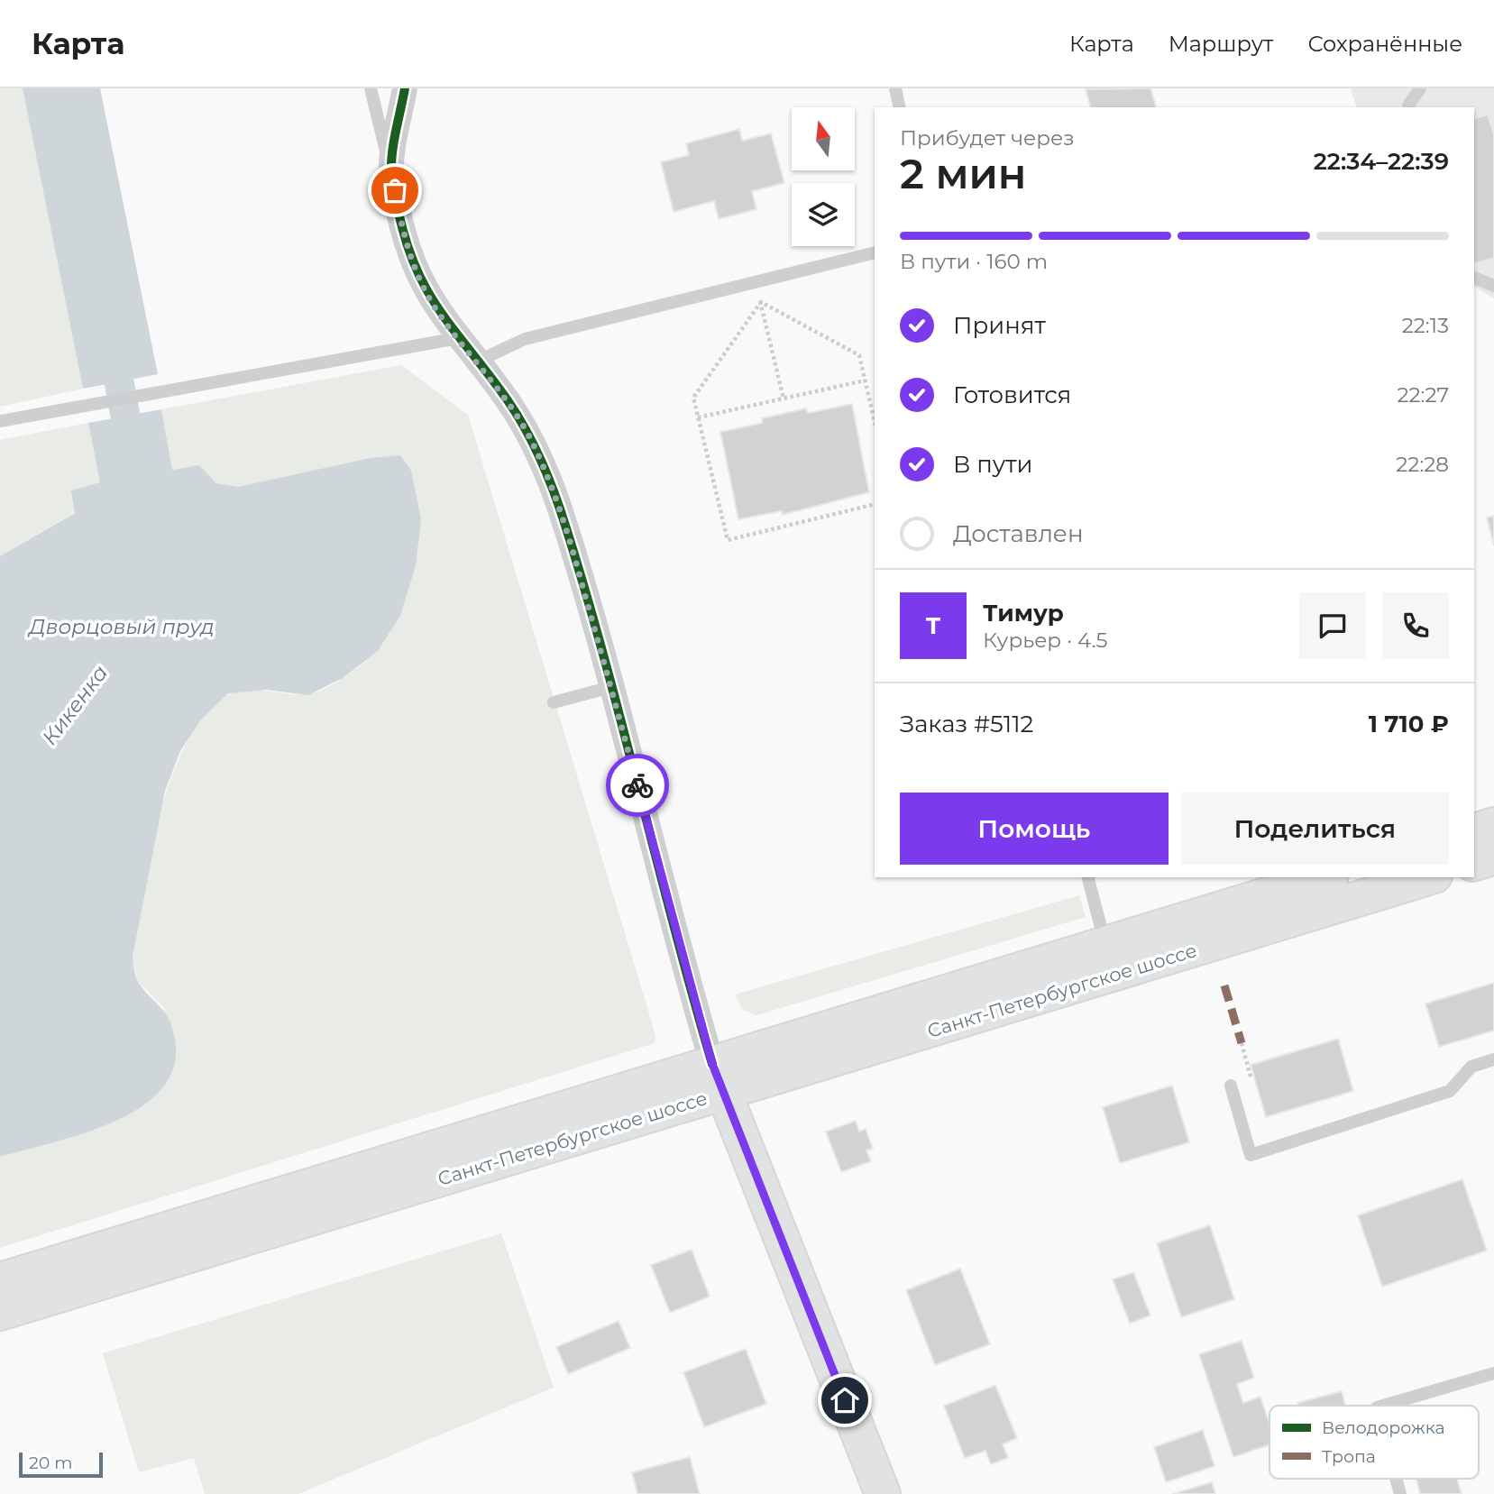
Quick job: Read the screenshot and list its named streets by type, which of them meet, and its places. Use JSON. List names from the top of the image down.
{
  "streets": {
    "main road": ["Санкт-Петербургское шоссе"]
  },
  "water": ["Дворцовый пруд", "Кикенка"],
  "legend": ["Велодорожка", "Тропа"],
  "scale_bar": "20 m",
  "north": "top",
  "page": {
    "header": "Карта",
    "nav": ["Карта", "Маршрут", "Сохранённые"],
    "heading": ["2 мин", "Прибудет через", "22:34–22:39"],
    "panel": [
      "Тимур",
      "Курьер · 4.5",
      "Заказ #5112",
      "1 710 ₽"
    ],
    "bar": "В пути · 160 m",
    "list": [
      ["Принят", "22:13"],
      ["Готовится", "22:27"],
      ["В пути", "22:28"],
      "Доставлен"
    ],
    "round": "Т",
    "buttons": ["Помощь", "Поделиться"],
    "scale": "20 m"
  }
}
